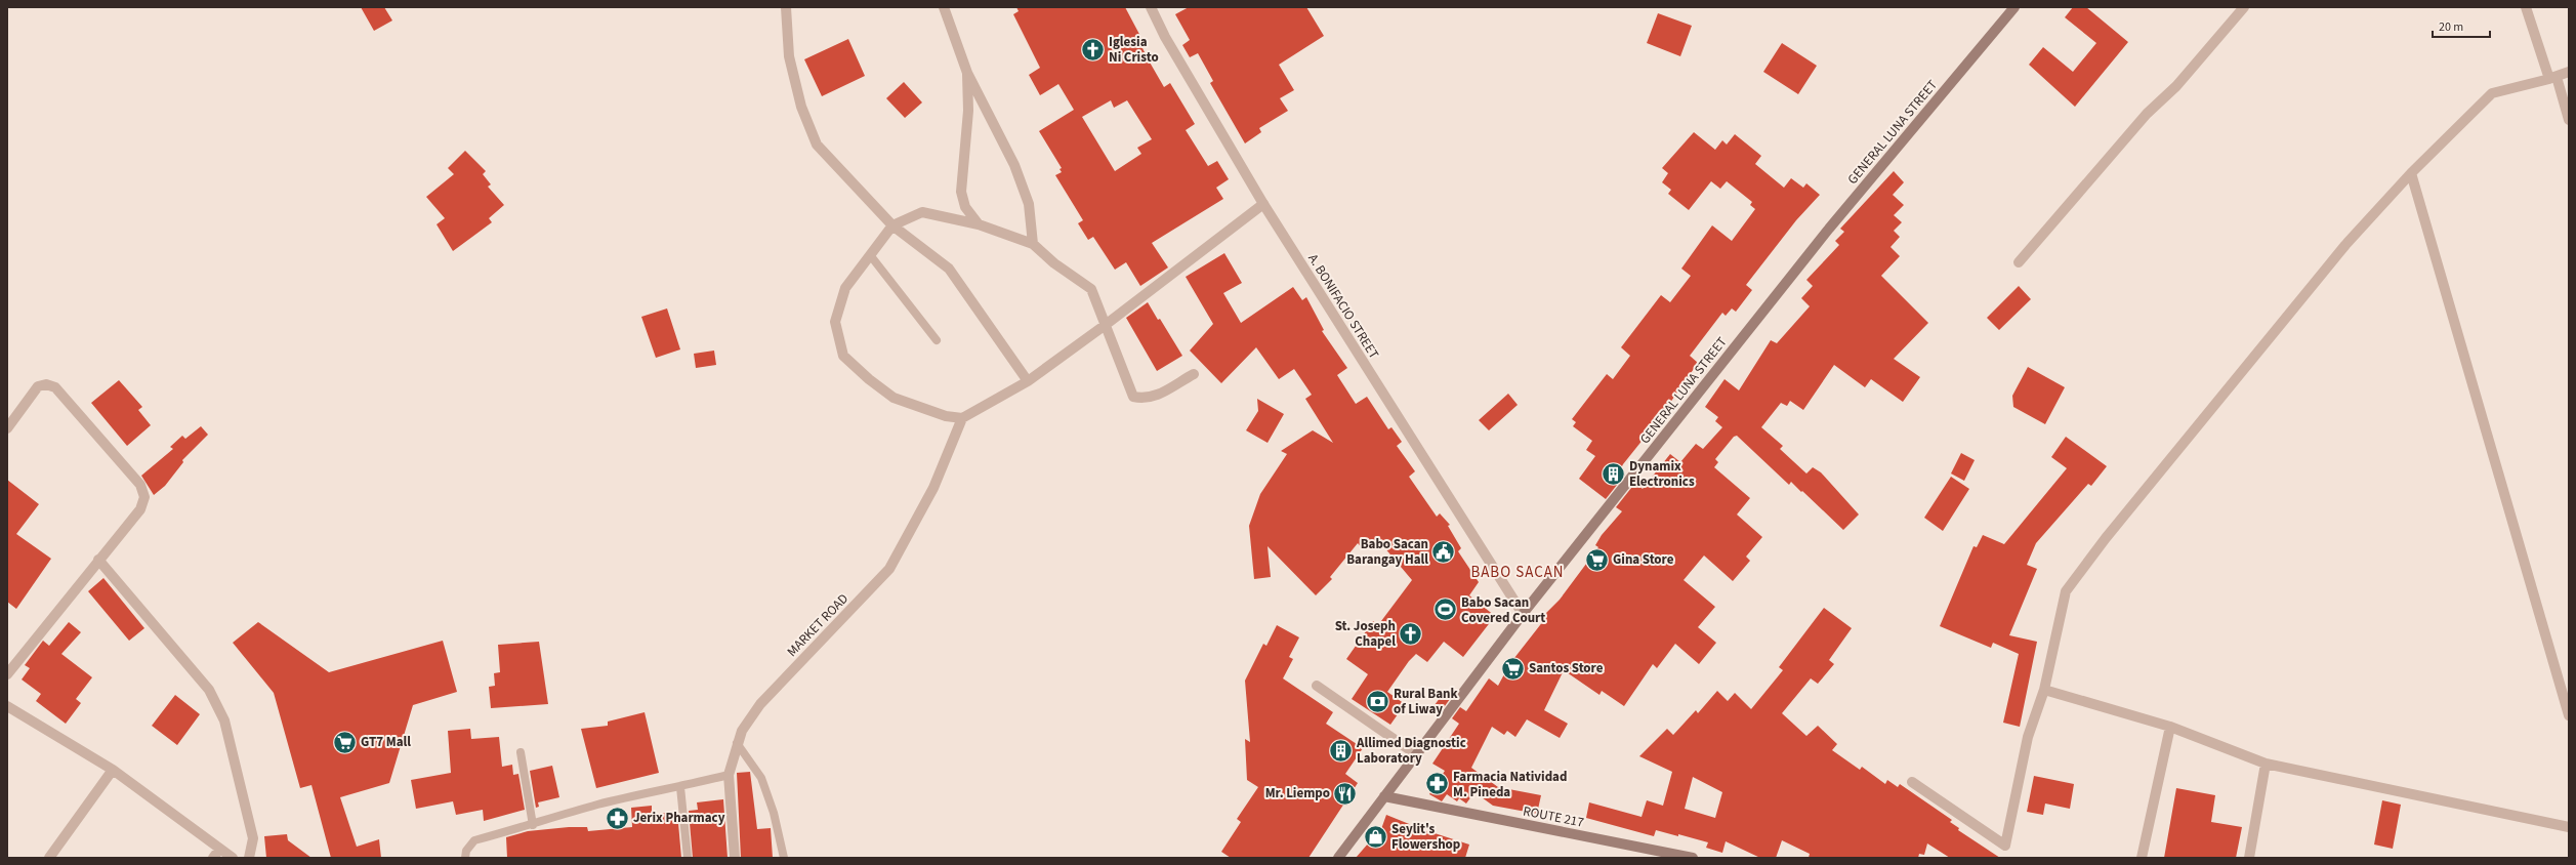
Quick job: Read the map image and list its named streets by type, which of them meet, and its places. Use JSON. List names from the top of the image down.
{
  "streets": {
    "main road": ["GENERAL LUNA STREET", "ROUTE 217"],
    "street": ["A. BONIFACIO STREET", "MARKET ROAD"]
  },
  "crossings": [
    ["GENERAL LUNA STREET", "A. BONIFACIO STREET"],
    ["GENERAL LUNA STREET", "ROUTE 217"]
  ],
  "districts": ["BABO SACAN"],
  "places": {
    "church": ["Iglesia Ni Cristo", "St. Joseph Chapel"],
    "building": ["Dynamix Electronics", "Allimed Diagnostic Laboratory"],
    "public building": ["Babo Sacan Barangay Hall"],
    "supermarket": ["Gina Store", "Santos Store", "GT7 Mall"],
    "sports": ["Babo Sacan Covered Court"],
    "bank": ["Rural Bank of Liway"],
    "pharmacy": ["Farmacia Natividad M. Pineda", "Jerix Pharmacy"],
    "restaurant": ["Mr. Liempo"],
    "shop": ["Seylit's Flowershop"]
  },
  "scale_bar": "20 m"
}
